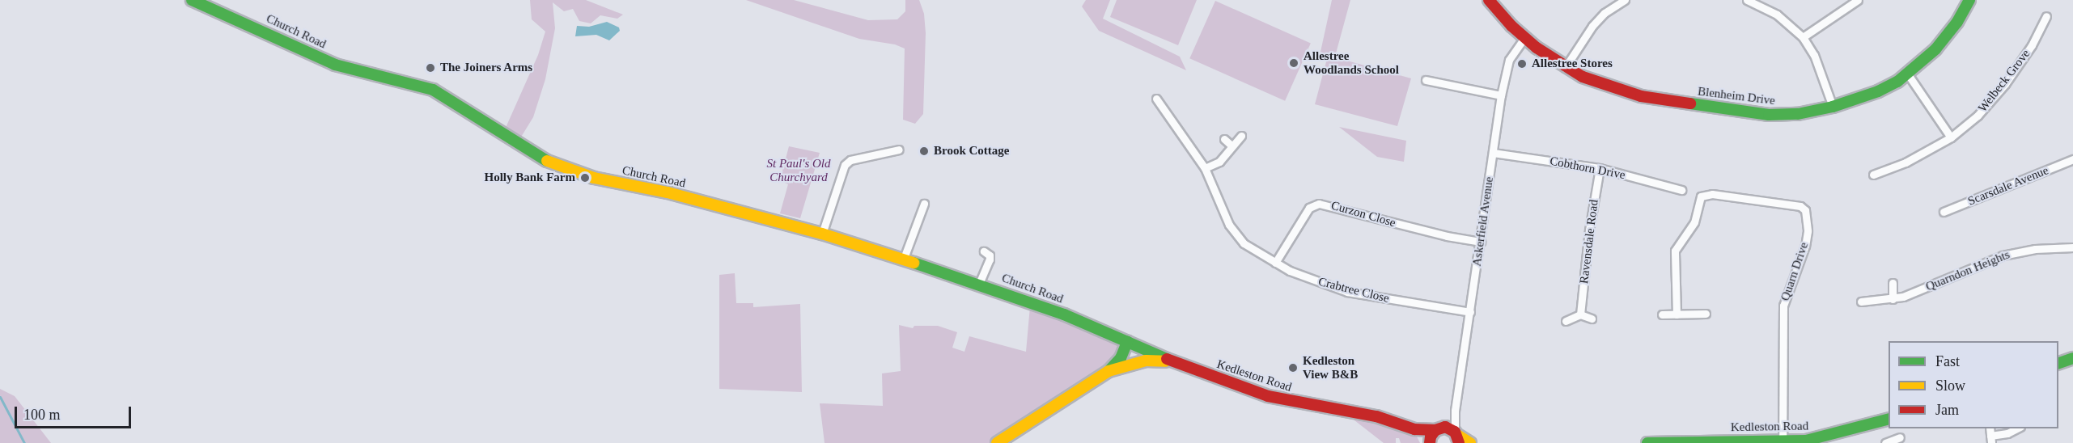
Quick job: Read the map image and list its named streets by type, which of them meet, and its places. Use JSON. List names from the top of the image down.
{
  "streets": {
    "street": [
      "Church Road",
      "Welbeck Grove",
      "Blenheim Drive",
      "Cobthorn Drive",
      "Scarsdale Avenue",
      "Curzon Close",
      "Askerfield Avenue",
      "Ravensdale Road",
      "Quarndon Heights",
      "Quarn Drive",
      "Crabtree Close",
      "Kedleston Road"
    ]
  },
  "crossings": [
    ["Church Road", "Kedleston Road"],
    ["Blenheim Drive", "Askerfield Avenue"],
    ["Cobthorn Drive", "Askerfield Avenue"],
    ["Cobthorn Drive", "Ravensdale Road"],
    ["Curzon Close", "Askerfield Avenue"],
    ["Curzon Close", "Crabtree Close"],
    ["Askerfield Avenue", "Crabtree Close"],
    ["Askerfield Avenue", "Kedleston Road"],
    ["Quarn Drive", "Kedleston Road"]
  ],
  "parks": ["St Paul's Old Churchyard"],
  "places": [
    "Allestree Woodlands School",
    "Allestree Stores",
    "The Joiners Arms",
    "Brook Cottage",
    "Holly Bank Farm",
    "Kedleston View B&B"
  ],
  "legend": ["Fast", "Slow", "Jam"],
  "scale_bar": "100 m"
}
